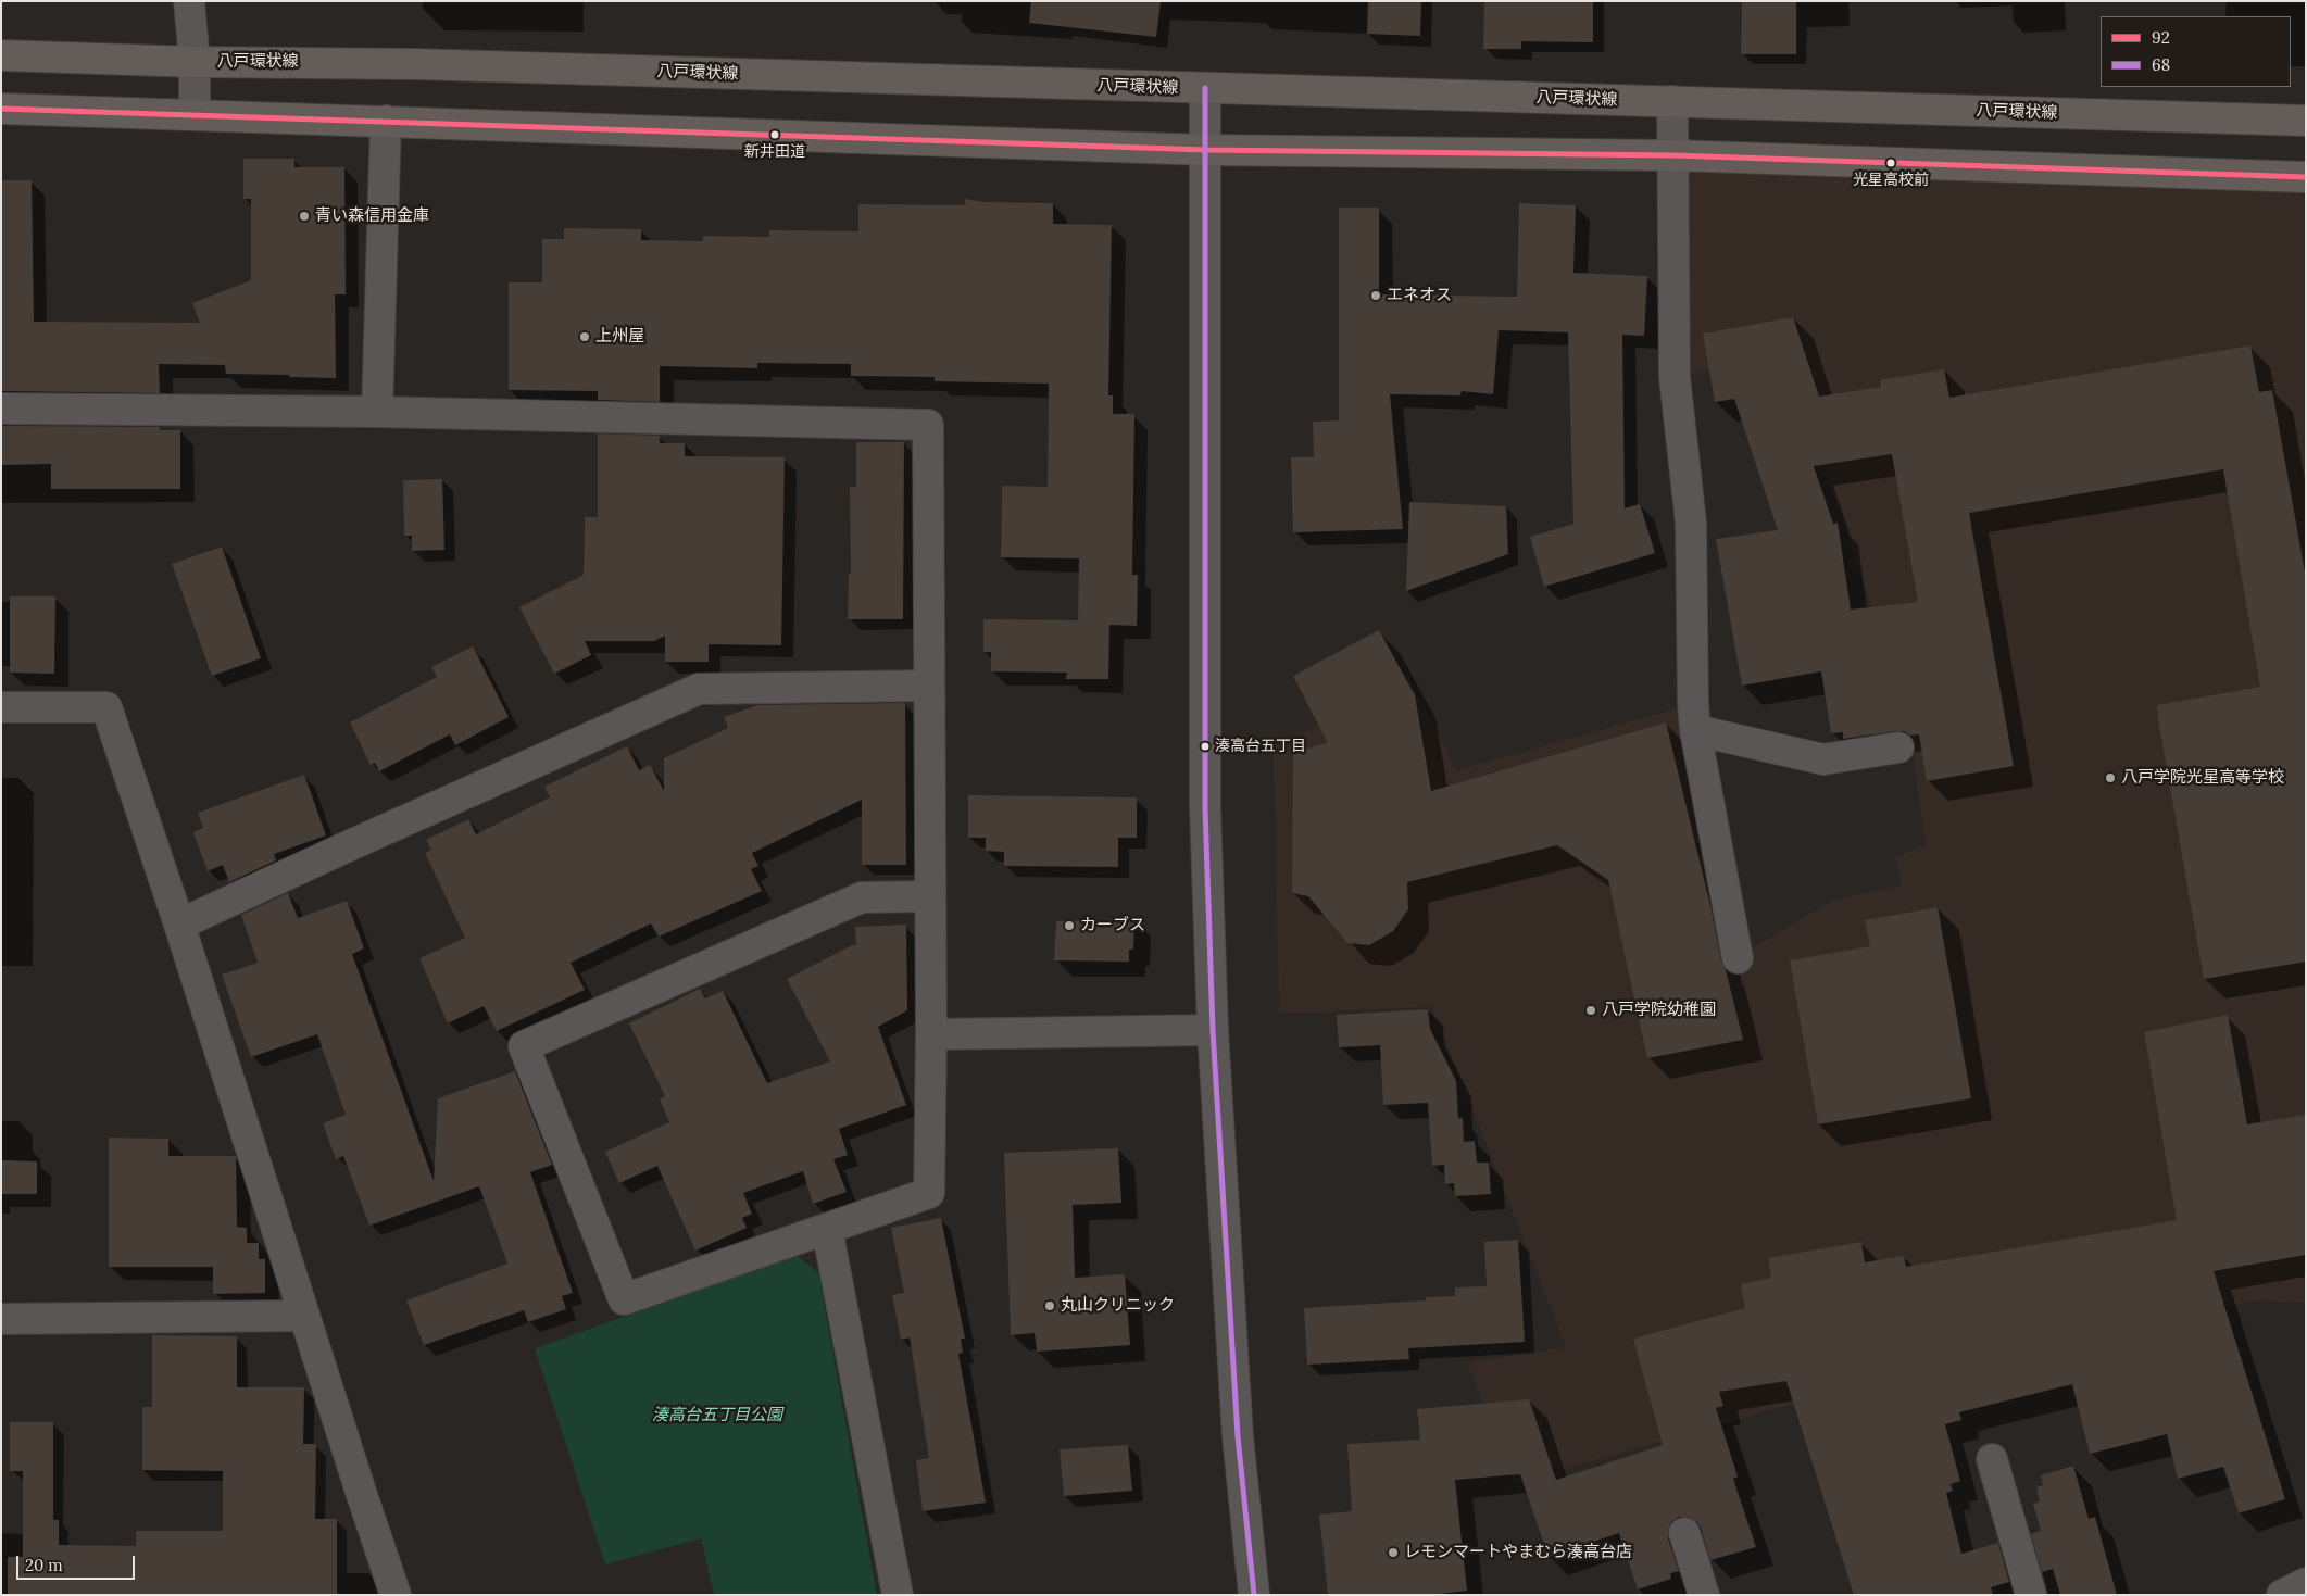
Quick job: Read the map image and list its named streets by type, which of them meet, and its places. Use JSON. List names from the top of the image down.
{
  "streets": {
    "main road": ["八戸環状線"]
  },
  "parks": ["湊高台五丁目公園"],
  "places": [
    "新井田道",
    "光星高校前",
    "青い森信用金庫",
    "エネオス",
    "上州屋",
    "湊高台五丁目",
    "八戸学院光星高等学校",
    "カーブス",
    "八戸学院幼稚園",
    "丸山クリニック",
    "レモンマートやまむら湊高台店"
  ],
  "lines": ["transit line 68", "transit line 92"],
  "legend": ["92", "68"],
  "scale_bar": "20 m"
}
